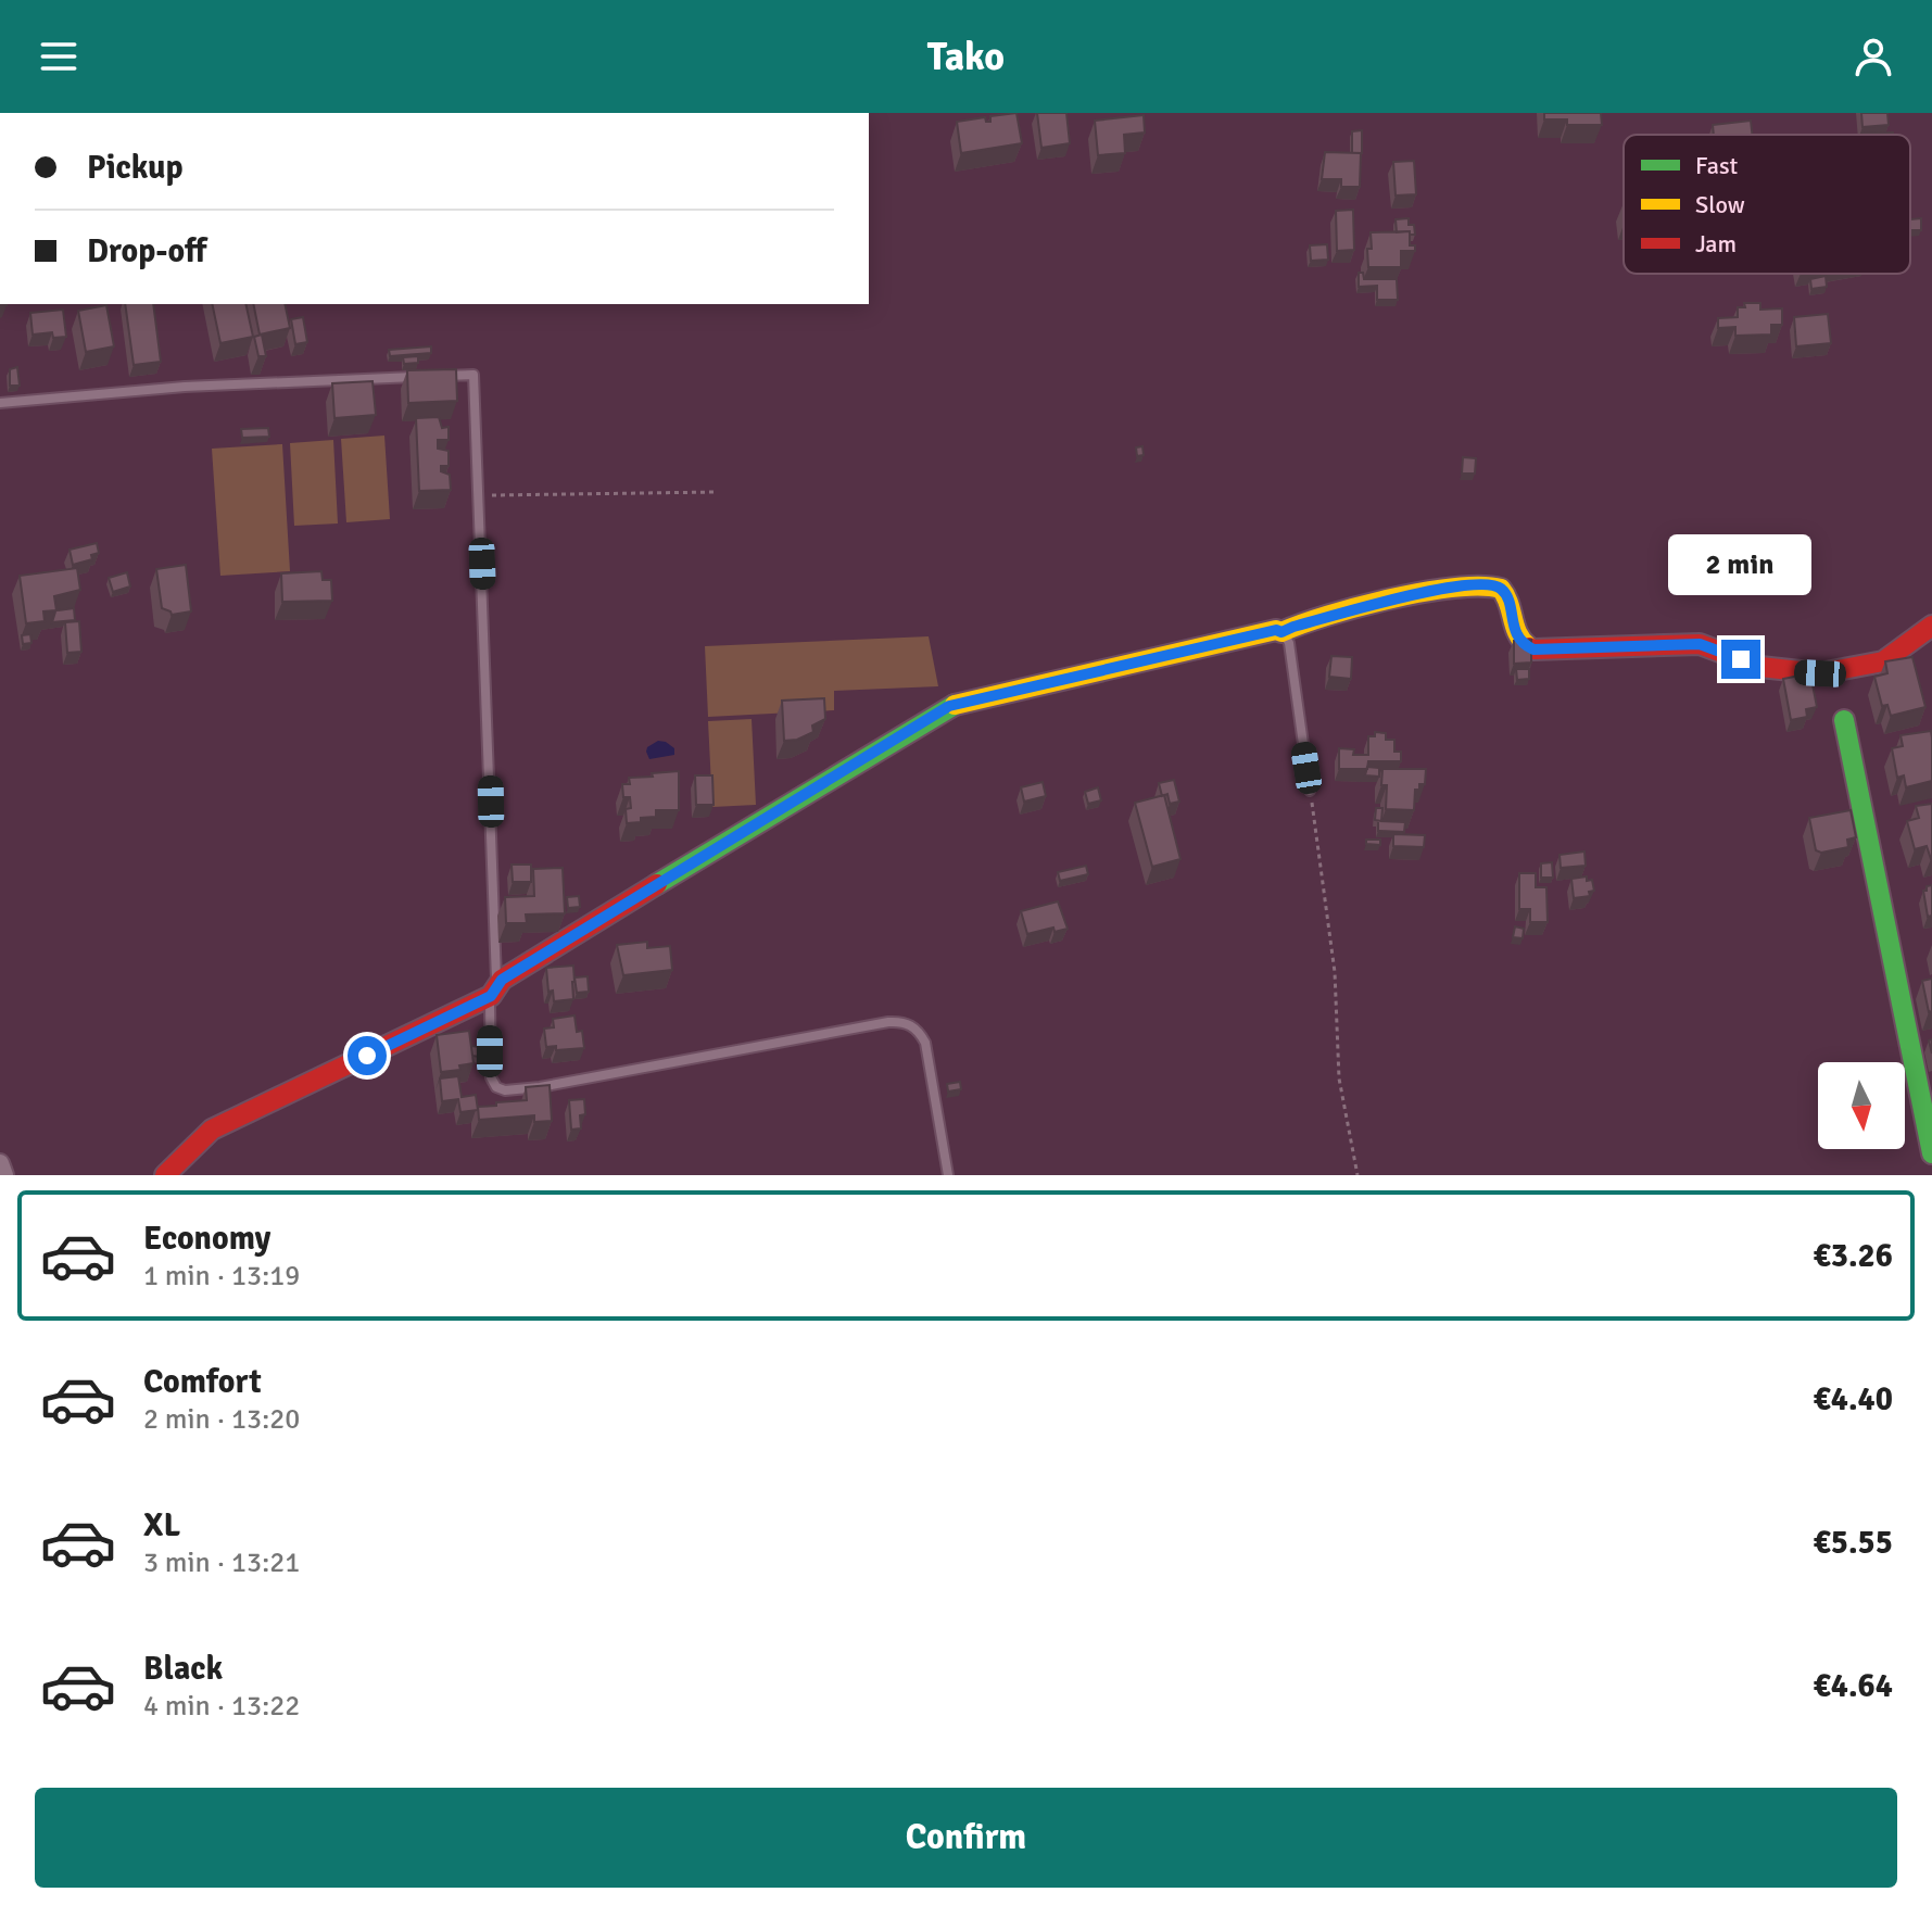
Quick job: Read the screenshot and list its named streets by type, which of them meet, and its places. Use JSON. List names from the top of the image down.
{
  "legend": ["Fast", "Slow", "Jam"],
  "north": "bottom",
  "page": {
    "header": "Tako",
    "banner": ["Pickup", "Drop-off"],
    "bubble": "2 min",
    "list": [
      {
        "name": "Economy",
        "note": "1 min · 13:19",
        "value": "€3.26"
      },
      {
        "name": "Comfort",
        "note": "2 min · 13:20",
        "value": "€4.40"
      },
      {
        "name": "XL",
        "note": "3 min · 13:21",
        "value": "€5.55"
      },
      {
        "name": "Black",
        "note": "4 min · 13:22",
        "value": "€4.64"
      }
    ],
    "buttons": "Confirm"
  }
}
